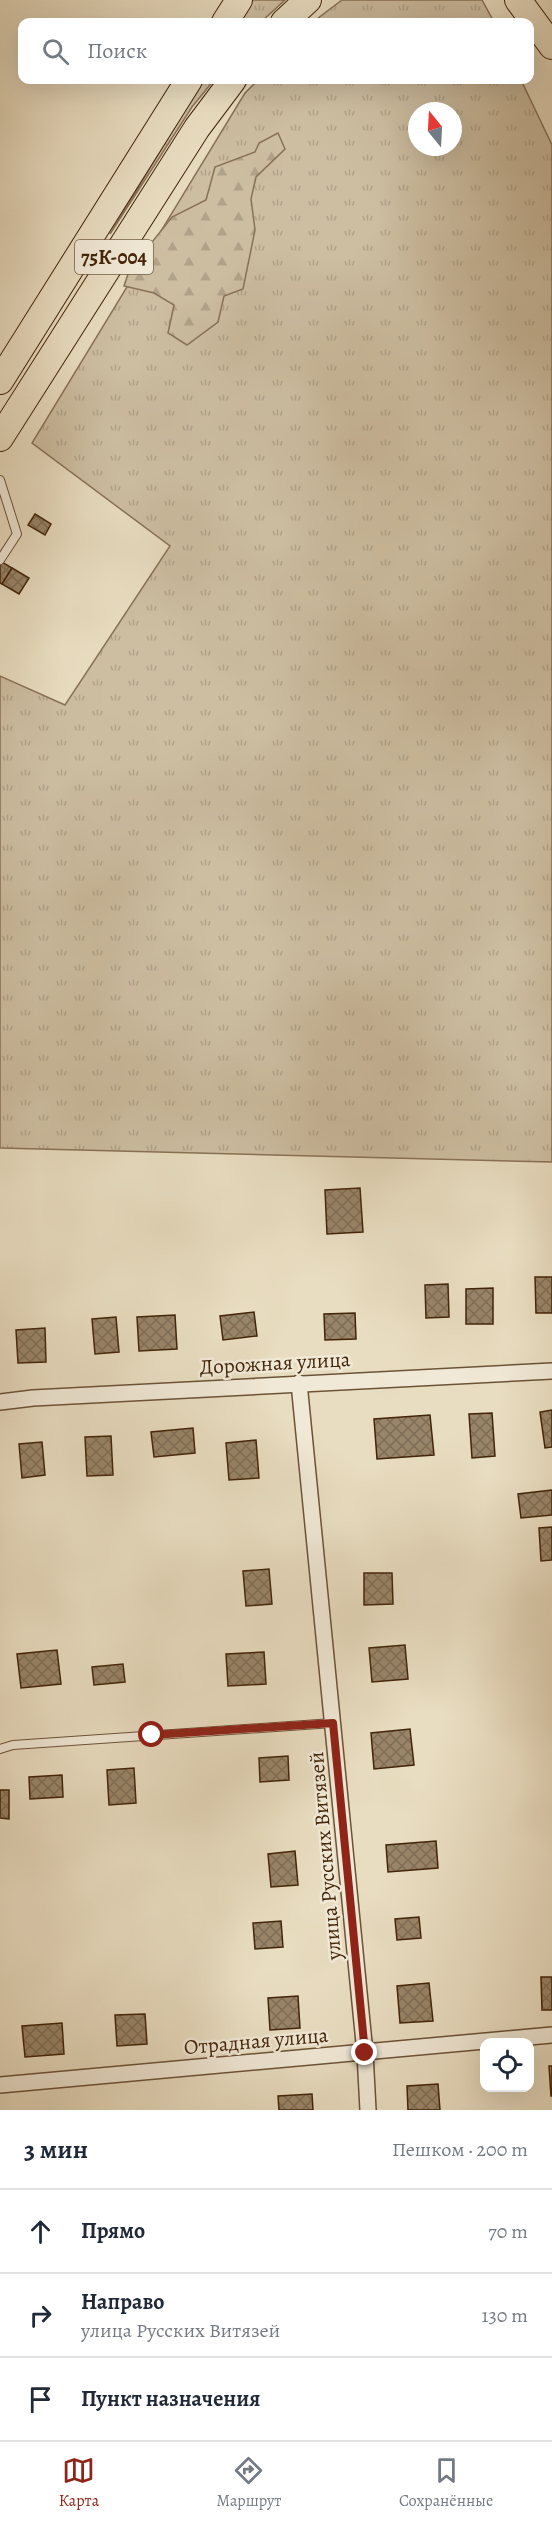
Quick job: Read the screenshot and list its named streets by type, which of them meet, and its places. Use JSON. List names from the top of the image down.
{
  "streets": {
    "highway": ["75К-004"],
    "street": ["Дорожная улица", "улица Русских Витязей", "Отрадная улица"]
  },
  "crossings": [
    ["Дорожная улица", "улица Русских Витязей"],
    ["улица Русских Витязей", "Отрадная улица"]
  ],
  "north": "top",
  "page": {
    "search": "Поиск",
    "heading": ["3 мин", "Пешком · 200 m"],
    "list": [
      ["Прямо", "70 m"],
      ["Направо", "улица Русских Витязей", "130 m"],
      "Пункт назначения"
    ],
    "nav": ["Карта", "Маршрут", "Сохранённые"]
  }
}
